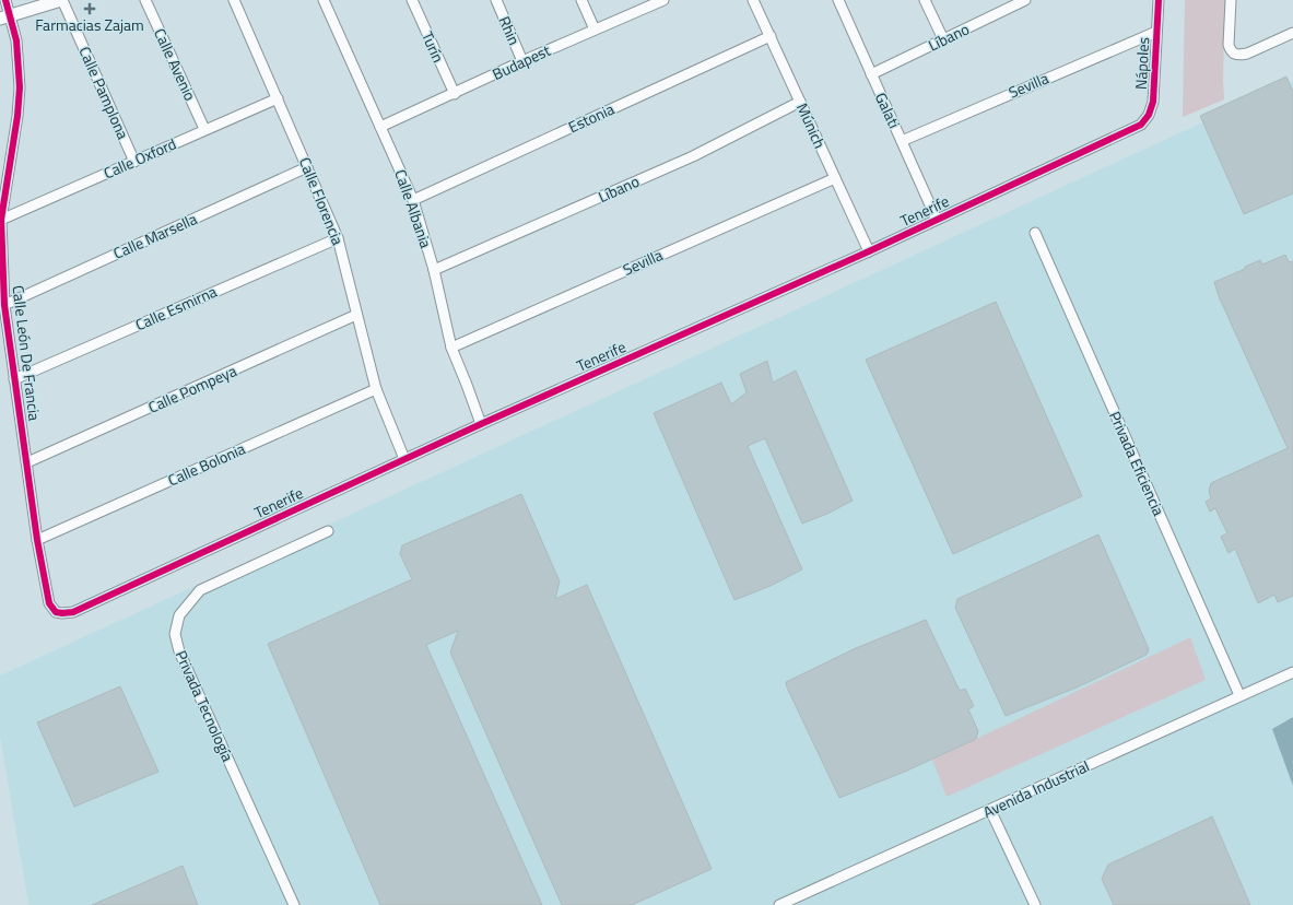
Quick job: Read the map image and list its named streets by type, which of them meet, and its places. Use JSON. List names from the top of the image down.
{
  "streets": {
    "street": [
      "Rhin",
      "Líbano",
      "Turín",
      "Budapest",
      "Nápoles",
      "Calle Avenio",
      "Sevilla",
      "Calle Pamplona",
      "Galati",
      "Estonia",
      "Múnich",
      "Calle Oxford",
      "Calle Florencia",
      "Calle Albania",
      "Tenerife",
      "Calle Marsella",
      "Calle Esmirna",
      "Calle León De Francia",
      "Calle Pompeya",
      "Privada Eficiencia",
      "Calle Bolonia",
      "Privada Tecnología",
      "Avenida Industrial"
    ]
  },
  "crossings": [
    ["Rhin", "Budapest"],
    ["Líbano", "Galati"],
    ["Líbano", "Múnich"],
    ["Líbano", "Calle Albania"],
    ["Turín", "Budapest"],
    ["Budapest", "Calle Albania"],
    ["Nápoles", "Sevilla"],
    ["Nápoles", "Tenerife"],
    ["Calle Avenio", "Calle Oxford"],
    ["Sevilla", "Galati"],
    ["Sevilla", "Múnich"],
    ["Sevilla", "Calle Albania"],
    ["Calle Pamplona", "Calle Oxford"],
    ["Galati", "Tenerife"],
    ["Estonia", "Múnich"],
    ["Estonia", "Calle Albania"],
    ["Múnich", "Tenerife"],
    ["Calle Oxford", "Calle Florencia"],
    ["Calle Oxford", "Calle León De Francia"],
    ["Calle Florencia", "Tenerife"],
    ["Calle Florencia", "Calle Marsella"],
    ["Calle Florencia", "Calle Esmirna"],
    ["Calle Florencia", "Calle Pompeya"],
    ["Calle Florencia", "Calle Bolonia"],
    ["Calle Albania", "Tenerife"],
    ["Tenerife", "Calle León De Francia"],
    ["Calle Marsella", "Calle León De Francia"],
    ["Calle Esmirna", "Calle León De Francia"],
    ["Calle León De Francia", "Calle Pompeya"],
    ["Calle León De Francia", "Calle Bolonia"],
    ["Privada Eficiencia", "Avenida Industrial"]
  ],
  "places": {
    "health": ["Farmacias Zajam"]
  }
}
